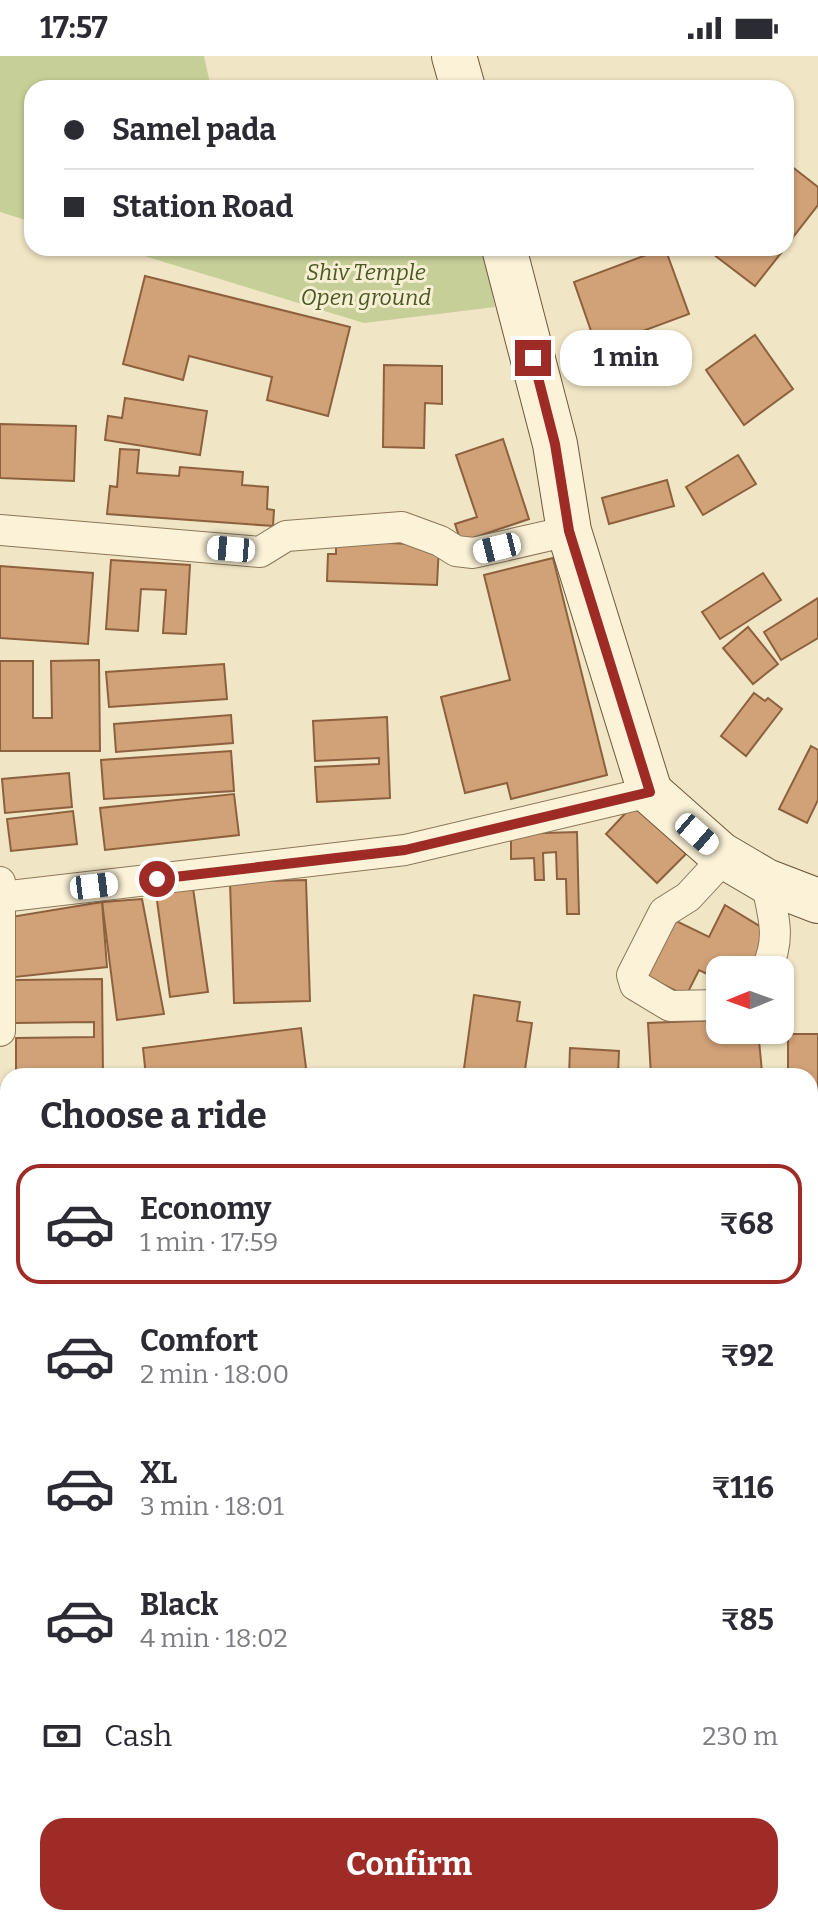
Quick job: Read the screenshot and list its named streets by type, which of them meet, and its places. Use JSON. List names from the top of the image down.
{
  "parks": ["Shiv Temple Open ground"],
  "north": "left",
  "page": {
    "status": "17:57",
    "banner": ["Samel pada", "Station Road"],
    "bubble": "1 min",
    "heading": "Choose a ride",
    "list": [
      {
        "name": "Economy",
        "note": "1 min · 17:59",
        "value": "₹68"
      },
      {
        "name": "Comfort",
        "note": "2 min · 18:00",
        "value": "₹92"
      },
      {
        "name": "XL",
        "note": "3 min · 18:01",
        "value": "₹116"
      },
      {
        "name": "Black",
        "note": "4 min · 18:02",
        "value": "₹85"
      }
    ],
    "pay": ["Cash", "230 m"],
    "buttons": "Confirm"
  }
}
